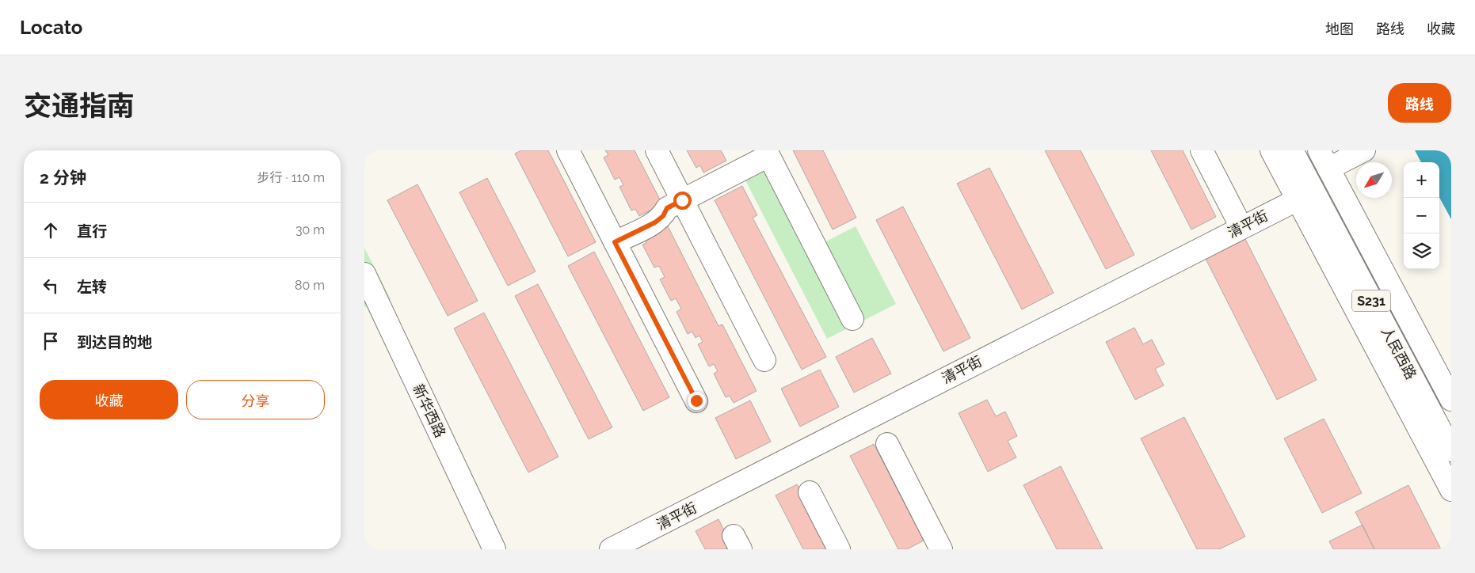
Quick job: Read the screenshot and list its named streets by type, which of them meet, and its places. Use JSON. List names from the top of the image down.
{
  "streets": {
    "street": [
      "清平街",
      "S231",
      "人民西路",
      "新华西路"
    ]
  },
  "crossings": [
    ["清平街", "人民西路"]
  ],
  "north": "bottom left",
  "page": {
    "header": "Locato",
    "nav": ["地图", "路线", "收藏"],
    "title": "交通指南",
    "buttons": [
      "路线",
      ["收藏", "分享"]
    ],
    "heading": ["2 分钟", "步行 · 110 m"],
    "map_buttons": ["+", "−"],
    "list": [
      ["直行", "30 m"],
      ["左转", "80 m"],
      "到达目的地"
    ]
  }
}
